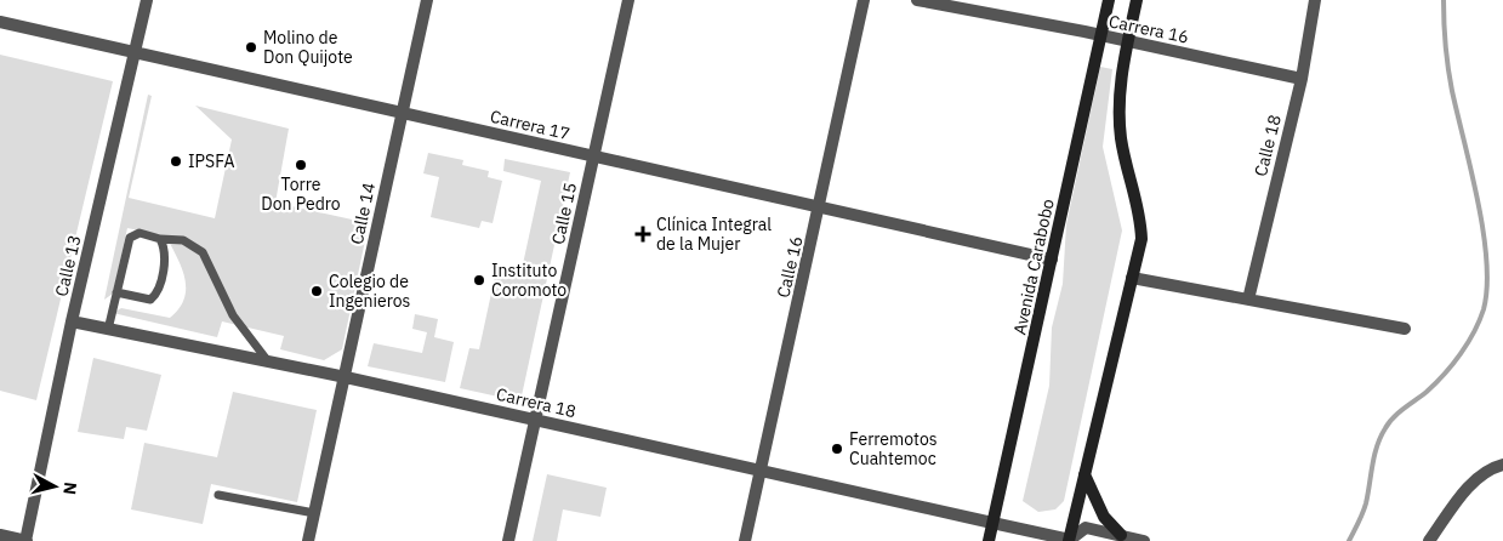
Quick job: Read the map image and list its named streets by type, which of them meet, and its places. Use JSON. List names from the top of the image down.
{
  "streets": {
    "main road": ["Avenida Carabobo"],
    "street": [
      "Carrera 16",
      "Carrera 17",
      "Calle 18",
      "Calle 14",
      "Calle 15",
      "Calle 13",
      "Calle 16",
      "Carrera 18"
    ]
  },
  "crossings": [
    ["Carrera 16", "Calle 18"],
    ["Carrera 16", "Avenida Carabobo"],
    ["Carrera 17", "Calle 14"],
    ["Carrera 17", "Calle 15"],
    ["Carrera 17", "Calle 13"],
    ["Carrera 17", "Calle 16"],
    ["Carrera 17", "Avenida Carabobo"],
    ["Calle 14", "Carrera 18"],
    ["Calle 15", "Carrera 18"],
    ["Calle 13", "Carrera 18"],
    ["Calle 16", "Carrera 18"],
    ["Avenida Carabobo", "Carrera 18"]
  ],
  "places": {
    "other": [
      "Molino de Don Quijote",
      "IPSFA",
      "Torre Don Pedro",
      "Instituto Coromoto",
      "Colegio de Ingenieros",
      "Ferremotos Cuahtemoc"
    ],
    "health": ["Clínica Integral de la Mujer"]
  },
  "north": "right"
}
